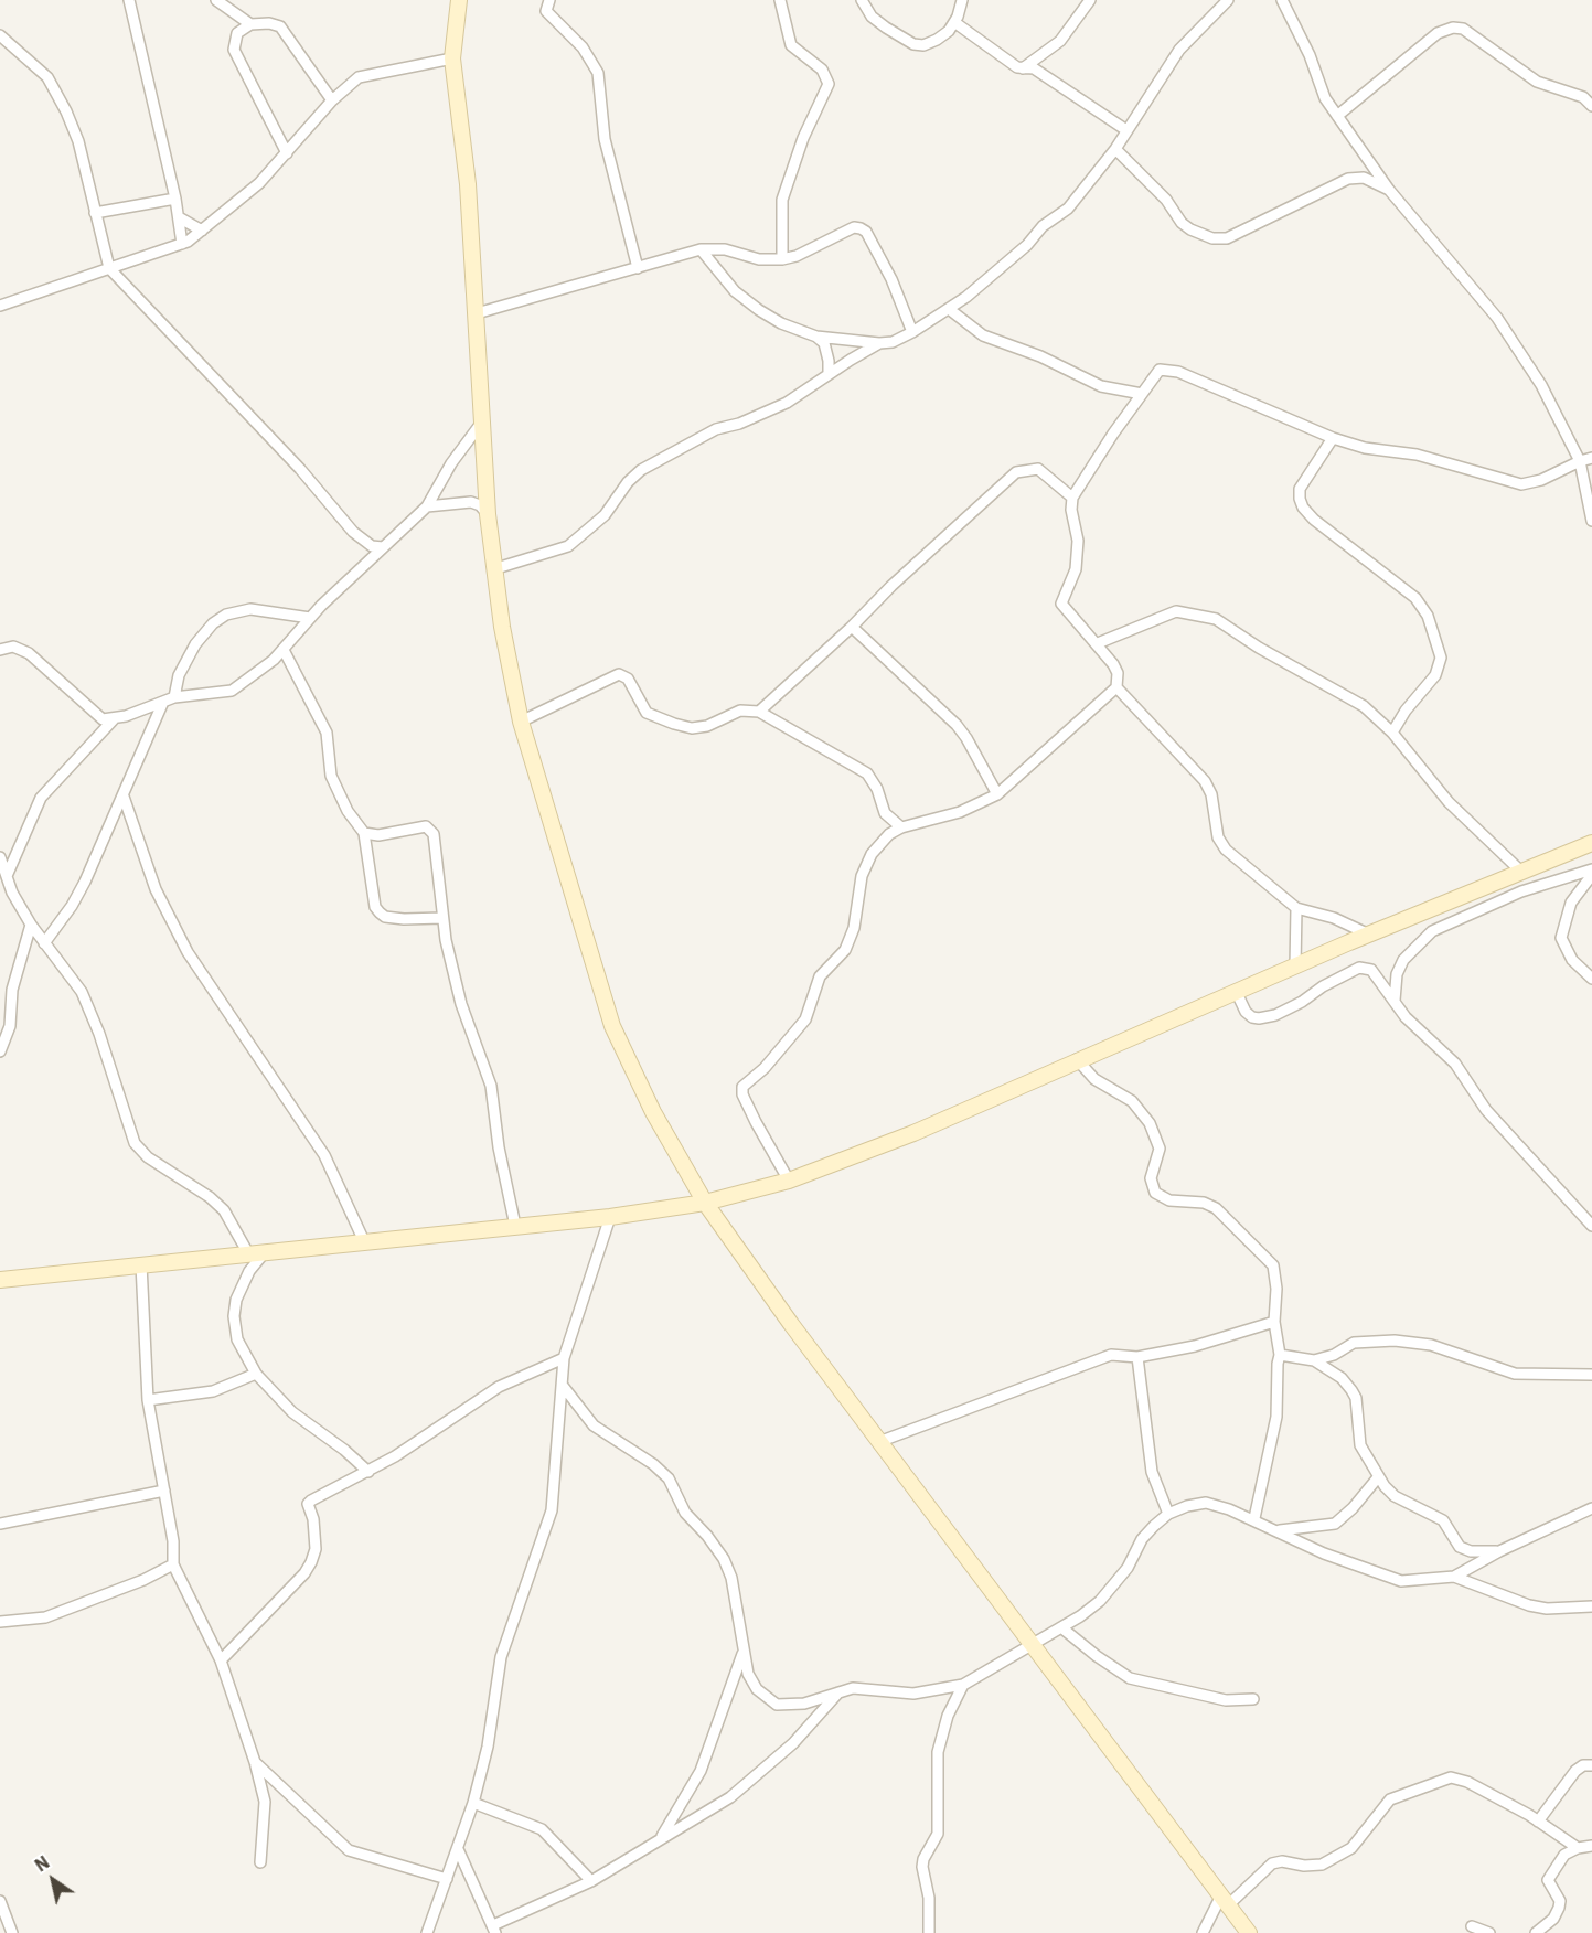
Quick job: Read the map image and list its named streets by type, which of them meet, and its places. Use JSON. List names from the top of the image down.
{
  "north": "top left"
}
